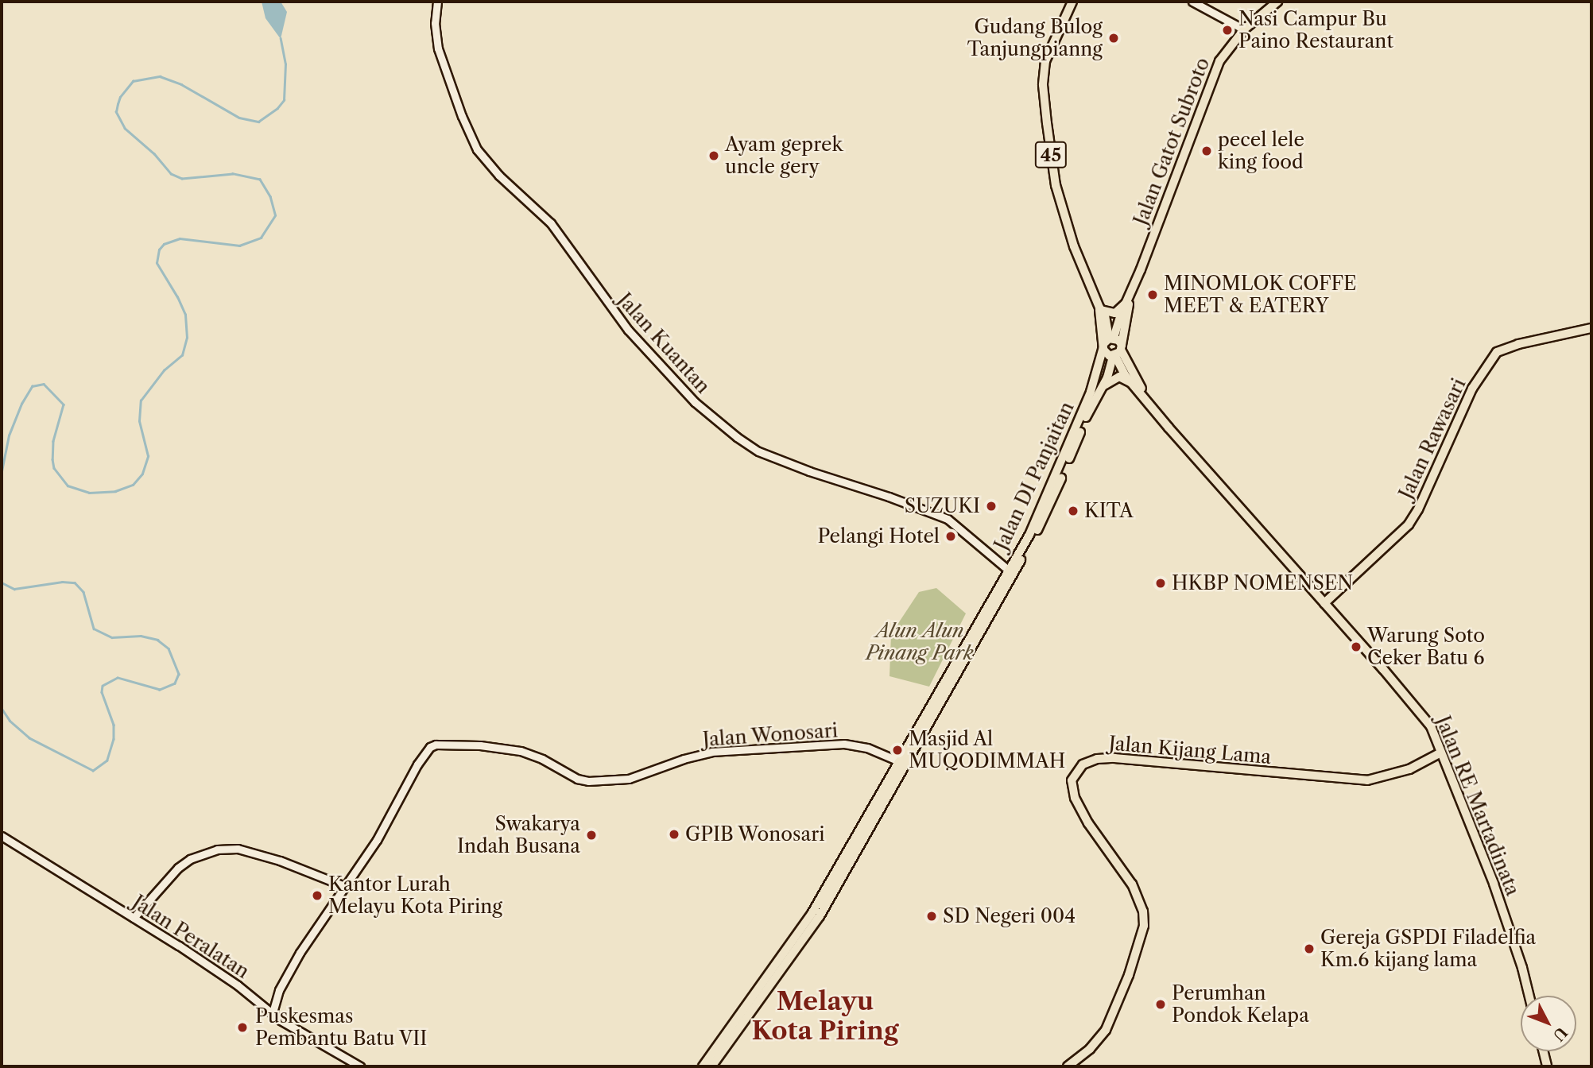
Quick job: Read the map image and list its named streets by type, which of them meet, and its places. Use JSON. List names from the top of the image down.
{
  "streets": {
    "highway": ["45", "Jalan DI Panjaitan"],
    "main road": [
      "Jalan Gatot Subroto",
      "Jalan Rawasari",
      "Jalan Kijang Lama",
      "Jalan RE Martadinata"
    ],
    "street": ["Jalan Kuantan", "Jalan Wonosari", "Jalan Peralatan"]
  },
  "crossings": [
    ["Jalan Kuantan", "Jalan DI Panjaitan"],
    ["Jalan Rawasari", "Jalan RE Martadinata"],
    ["Jalan DI Panjaitan", "Jalan Wonosari"],
    ["Jalan DI Panjaitan", "Jalan RE Martadinata"],
    ["Jalan Wonosari", "Jalan Peralatan"],
    ["Jalan Kijang Lama", "Jalan RE Martadinata"]
  ],
  "districts": ["Melayu Kota Piring"],
  "parks": ["Alun Alun Pinang Park"],
  "places": [
    "Nasi Campur Bu Paino Restaurant",
    "Gudang Bulog Tanjungpianng",
    "pecel lele king food",
    "Ayam geprek uncle gery",
    "MINOMLOK COFFE MEET & EATERY",
    "SUZUKI",
    "KITA",
    "Pelangi Hotel",
    "HKBP NOMENSEN",
    "Warung Soto Ceker Batu 6",
    "Masjid Al MUQODIMMAH",
    "GPIB Wonosari",
    "Swakarya Indah Busana",
    "Kantor Lurah Melayu Kota Piring",
    "SD Negeri 004",
    "Gereja GSPDI Filadelfia Km.6 kijang lama",
    "Perumhan Pondok Kelapa",
    "Puskesmas Pembantu Batu VII"
  ],
  "north": "bottom right"
}
